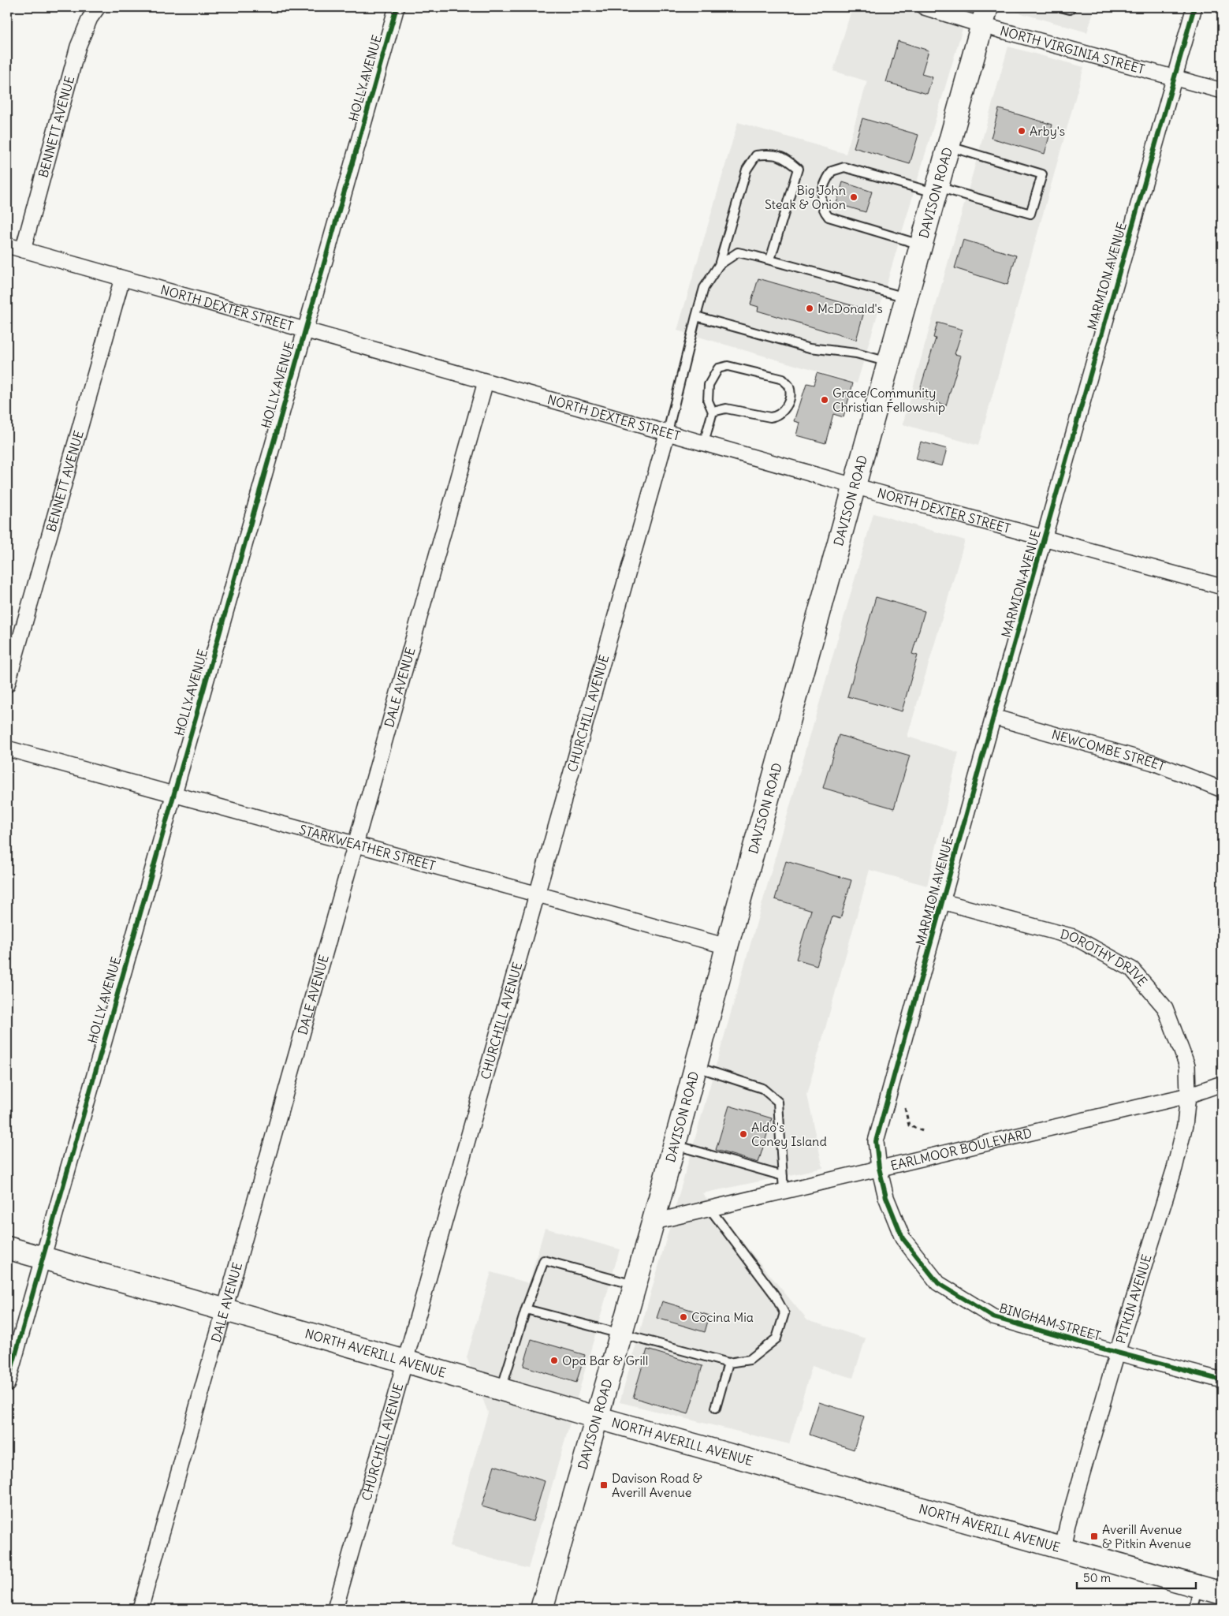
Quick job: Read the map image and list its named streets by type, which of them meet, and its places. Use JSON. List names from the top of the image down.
{
  "streets": {
    "main road": ["DAVISON ROAD", "NORTH AVERILL AVENUE"],
    "street": [
      "NORTH VIRGINIA STREET",
      "HOLLY AVENUE",
      "BENNETT AVENUE",
      "MARMION AVENUE",
      "NORTH DEXTER STREET",
      "DALE AVENUE",
      "CHURCHILL AVENUE",
      "NEWCOMBE STREET",
      "STARKWEATHER STREET",
      "DOROTHY DRIVE",
      "EARLMOOR BOULEVARD",
      "PITKIN AVENUE",
      "BINGHAM STREET"
    ]
  },
  "crossings": [
    ["NORTH VIRGINIA STREET", "DAVISON ROAD"],
    ["NORTH VIRGINIA STREET", "MARMION AVENUE"],
    ["HOLLY AVENUE", "NORTH DEXTER STREET"],
    ["HOLLY AVENUE", "STARKWEATHER STREET"],
    ["HOLLY AVENUE", "NORTH AVERILL AVENUE"],
    ["BENNETT AVENUE", "NORTH DEXTER STREET"],
    ["DAVISON ROAD", "NORTH DEXTER STREET"],
    ["DAVISON ROAD", "STARKWEATHER STREET"],
    ["DAVISON ROAD", "EARLMOOR BOULEVARD"],
    ["DAVISON ROAD", "NORTH AVERILL AVENUE"],
    ["MARMION AVENUE", "NORTH DEXTER STREET"],
    ["MARMION AVENUE", "NEWCOMBE STREET"],
    ["MARMION AVENUE", "DOROTHY DRIVE"],
    ["MARMION AVENUE", "EARLMOOR BOULEVARD"],
    ["MARMION AVENUE", "BINGHAM STREET"],
    ["NORTH DEXTER STREET", "DALE AVENUE"],
    ["NORTH DEXTER STREET", "CHURCHILL AVENUE"],
    ["DALE AVENUE", "STARKWEATHER STREET"],
    ["DALE AVENUE", "NORTH AVERILL AVENUE"],
    ["CHURCHILL AVENUE", "STARKWEATHER STREET"],
    ["CHURCHILL AVENUE", "NORTH AVERILL AVENUE"],
    ["DOROTHY DRIVE", "EARLMOOR BOULEVARD"],
    ["DOROTHY DRIVE", "PITKIN AVENUE"],
    ["EARLMOOR BOULEVARD", "PITKIN AVENUE"],
    ["EARLMOOR BOULEVARD", "BINGHAM STREET"],
    ["PITKIN AVENUE", "BINGHAM STREET"],
    ["PITKIN AVENUE", "NORTH AVERILL AVENUE"]
  ],
  "places": {
    "other": [
      "Arby's",
      "Big John Steak & Onion",
      "McDonald's",
      "Grace Community Christian Fellowship",
      "Aldo's Coney Island",
      "Cocina Mia",
      "Opa Bar & Grill"
    ],
    "transit": ["Davison Road & Averill Avenue", "Averill Avenue & Pitkin Avenue"]
  },
  "scale_bar": "50 m"
}
